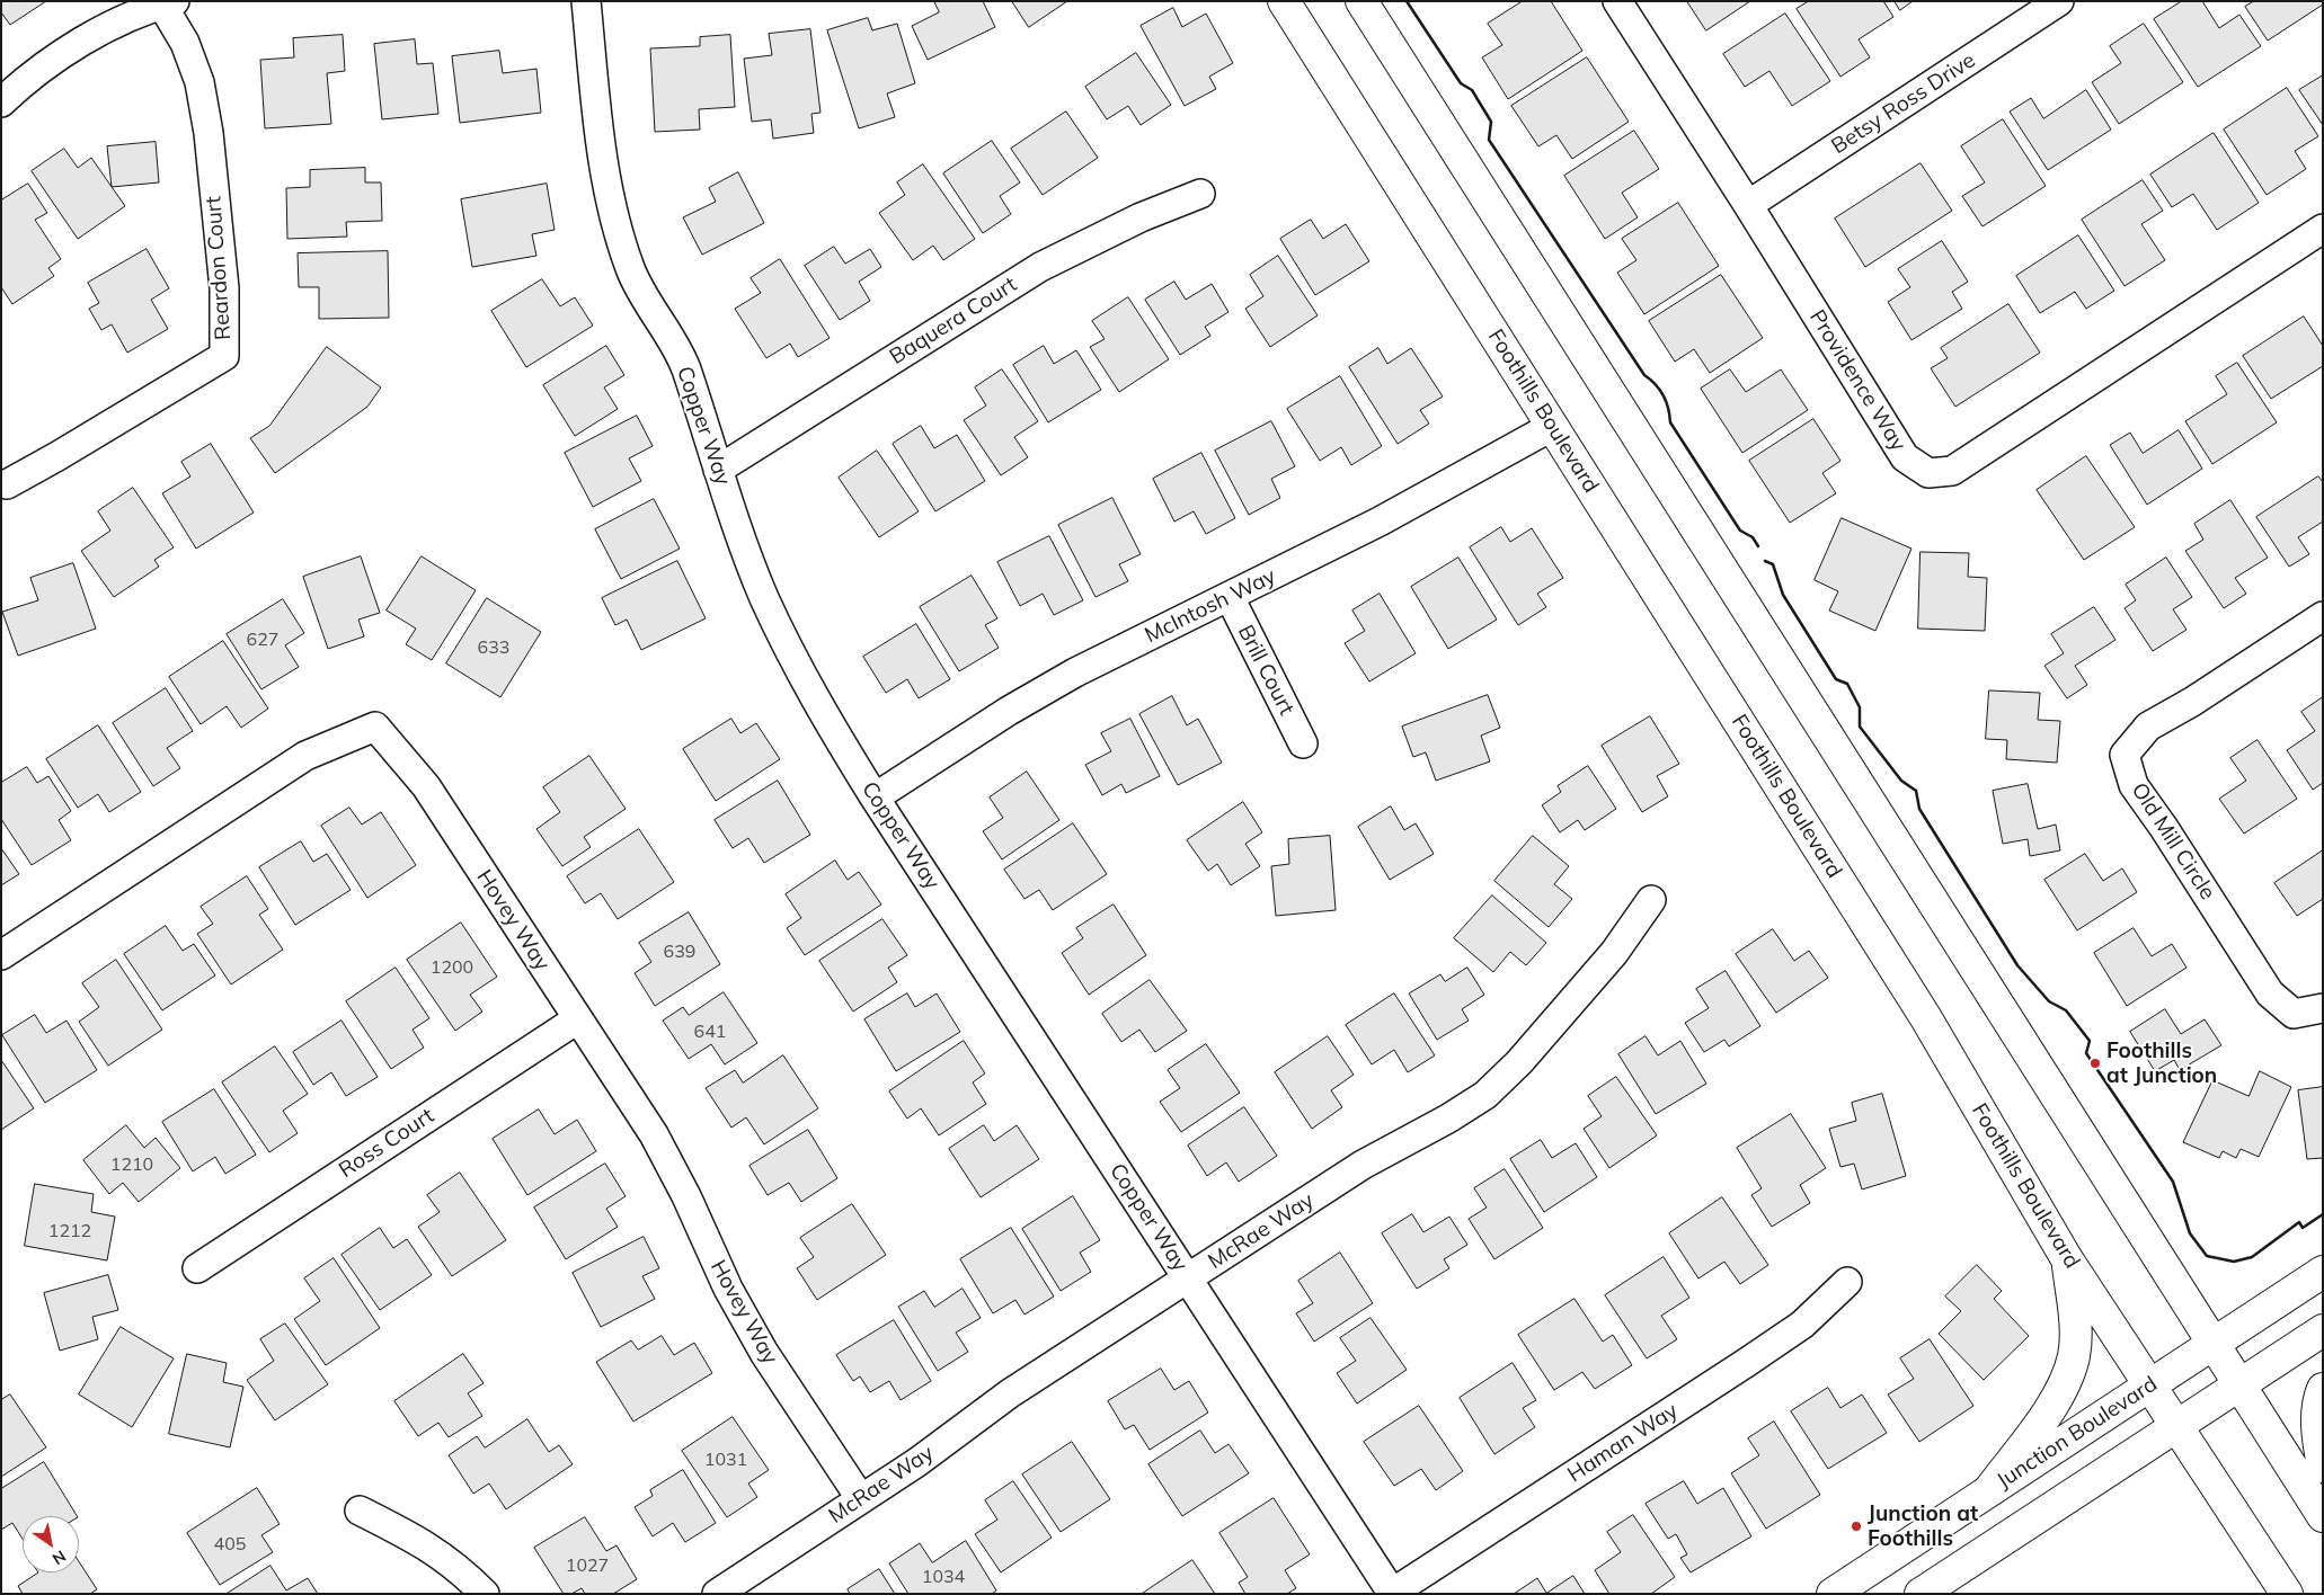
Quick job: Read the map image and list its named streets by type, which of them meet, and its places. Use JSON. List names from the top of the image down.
{
  "streets": {
    "main road": ["Foothills Boulevard", "Junction Boulevard"],
    "street": [
      "Betsy Ross Drive",
      "Reardon Court",
      "Baquera Court",
      "Providence Way",
      "Copper Way",
      "McIntosh Way",
      "Brill Court",
      "Old Mill Circle",
      "Hovey Way",
      "Ross Court",
      "McRae Way",
      "Haman Way"
    ]
  },
  "crossings": [
    ["Betsy Ross Drive", "Providence Way"],
    ["Baquera Court", "Copper Way"],
    ["Foothills Boulevard", "McIntosh Way"],
    ["Foothills Boulevard", "Junction Boulevard"],
    ["Copper Way", "McIntosh Way"],
    ["Copper Way", "McRae Way"],
    ["Copper Way", "Haman Way"],
    ["McIntosh Way", "Brill Court"],
    ["Hovey Way", "Ross Court"],
    ["Hovey Way", "McRae Way"]
  ],
  "places": ["Foothills at Junction", "Junction at Foothills"],
  "house_numbers": [
    "627",
    "633",
    "639",
    "1200",
    "641",
    "1210",
    "1212",
    "1031",
    "405",
    "1027",
    "1034"
  ],
  "north": "bottom right"
}
